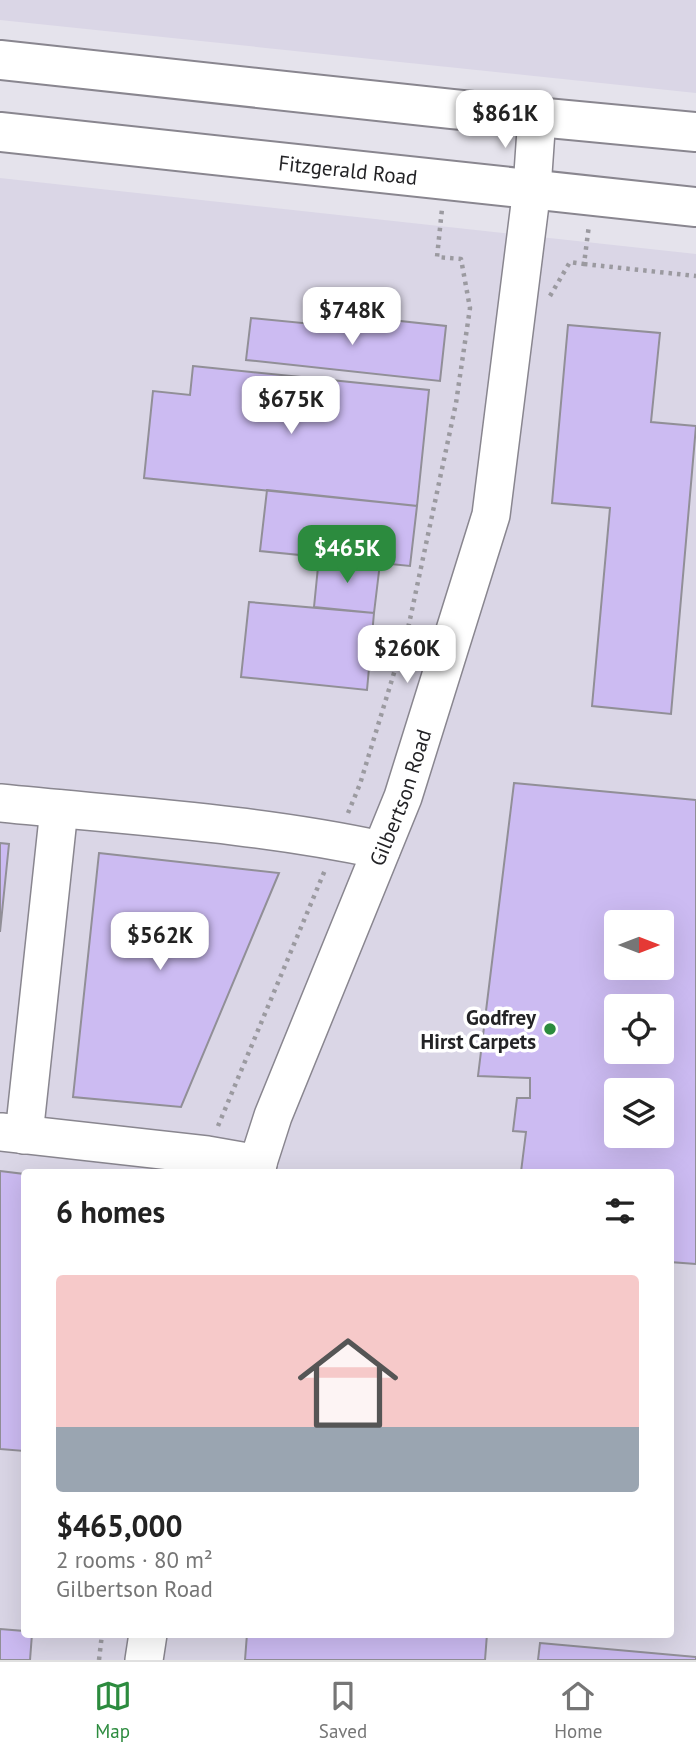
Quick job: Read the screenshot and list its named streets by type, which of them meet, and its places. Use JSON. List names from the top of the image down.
{
  "streets": {
    "main road": ["Fitzgerald Road"],
    "street": ["Gilbertson Road"]
  },
  "crossings": [
    ["Fitzgerald Road", "Gilbertson Road"]
  ],
  "places": ["Godfrey Hirst Carpets"],
  "north": "right",
  "page": {
    "price": [
      "$861K",
      "$748K",
      "$675K",
      "$465K",
      "$260K",
      "$562K"
    ],
    "heading": "6 homes",
    "list": [
      {
        "name": "$465,000",
        "note": "2 rooms · 80 m² · Gilbertson Road"
      }
    ],
    "tabs": ["Map", "Saved", "Home"]
  }
}
